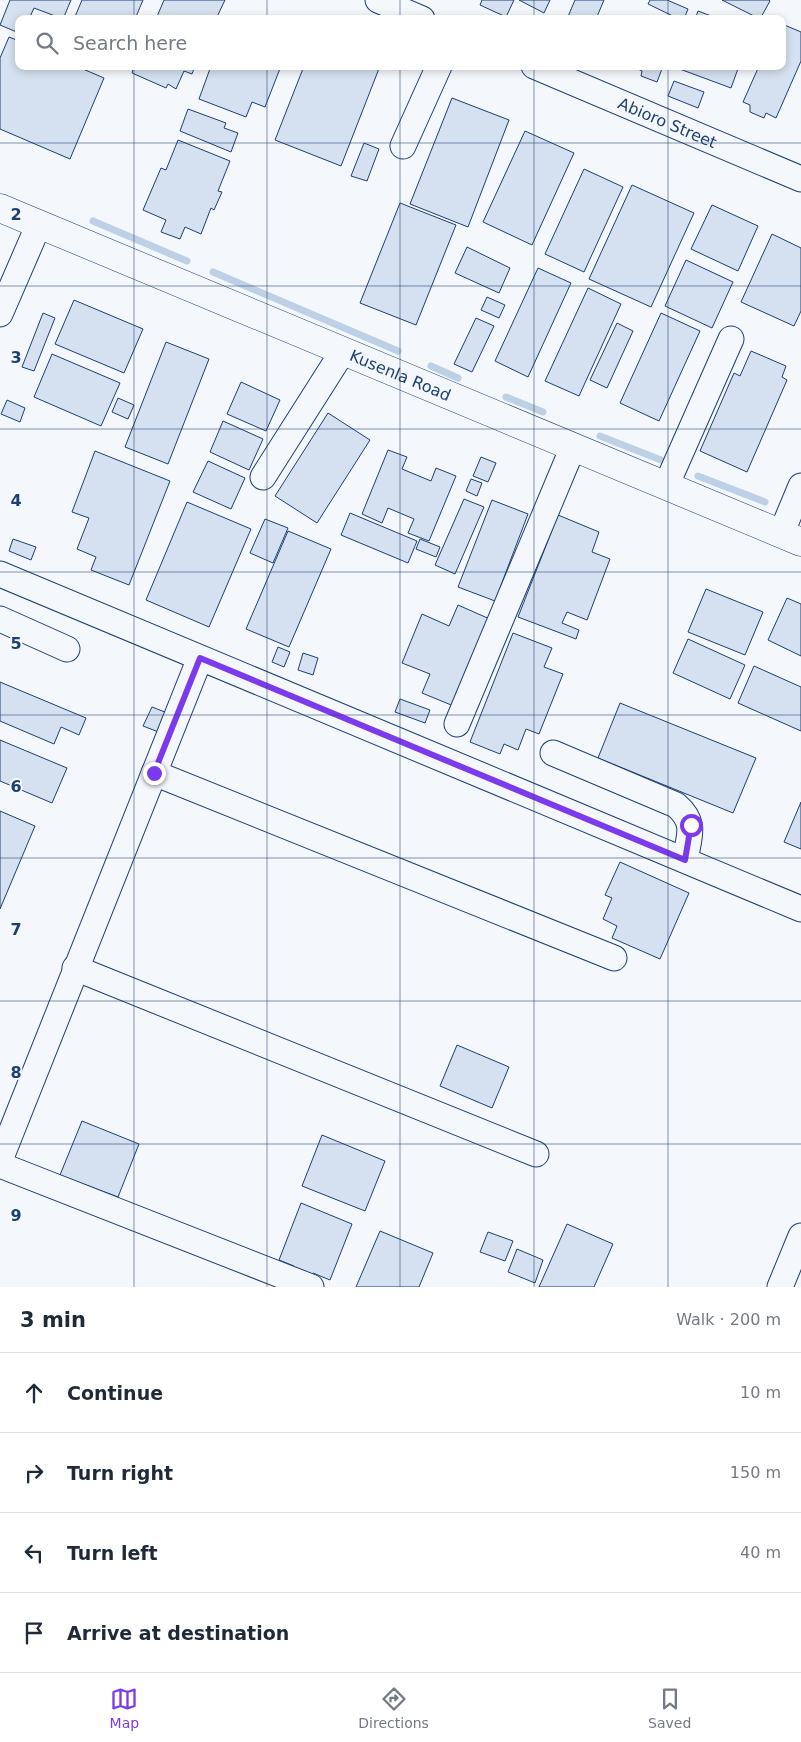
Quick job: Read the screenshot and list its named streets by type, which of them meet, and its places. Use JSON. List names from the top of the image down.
{
  "streets": {
    "main road": ["Kusenla Road"],
    "street": ["Abioro Street"]
  },
  "page": {
    "search": "Search here",
    "heading": ["3 min", "Walk · 200 m"],
    "list": [
      ["Continue", "10 m"],
      ["Turn right", "150 m"],
      ["Turn left", "40 m"],
      "Arrive at destination"
    ],
    "nav": ["Map", "Directions", "Saved"]
  },
  "grid": {
    "rows": [
      "2",
      "3",
      "4",
      "5",
      "6",
      "7",
      "8",
      "9"
    ]
  }
}
